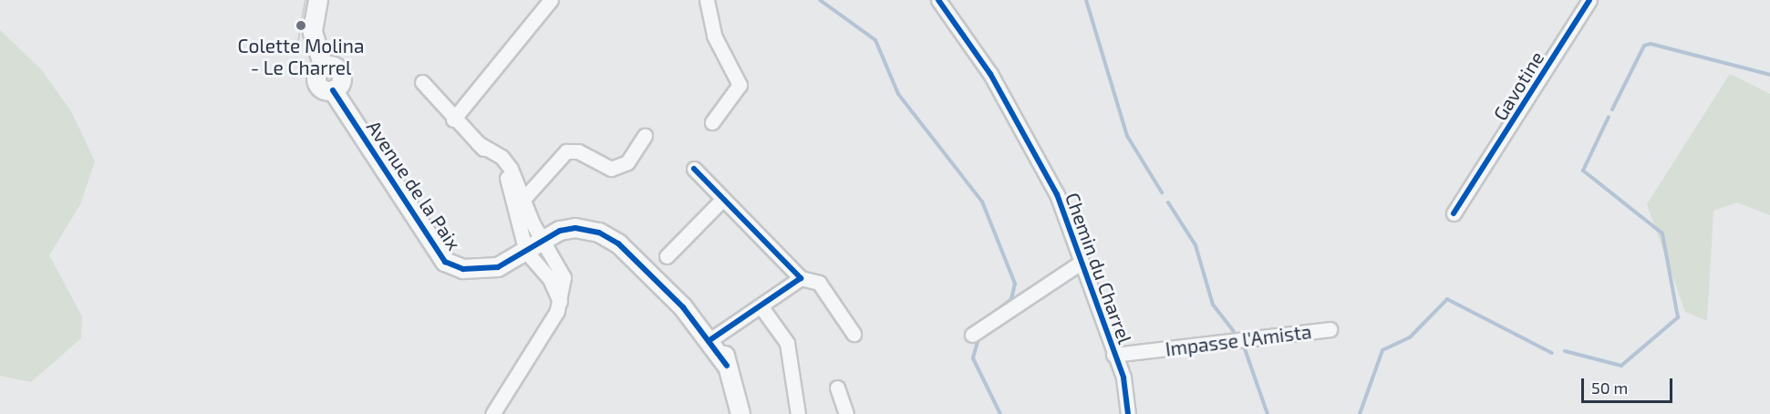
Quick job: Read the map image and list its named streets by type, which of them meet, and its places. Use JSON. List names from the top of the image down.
{
  "streets": {
    "street": [
      "Gavotine",
      "Avenue de la Paix",
      "Chemin du Charrel",
      "Impasse l'Amista"
    ]
  },
  "crossings": [
    ["Chemin du Charrel", "Impasse l'Amista"]
  ],
  "places": ["Colette Molina - Le Charrel"],
  "scale_bar": "50 m"
}
